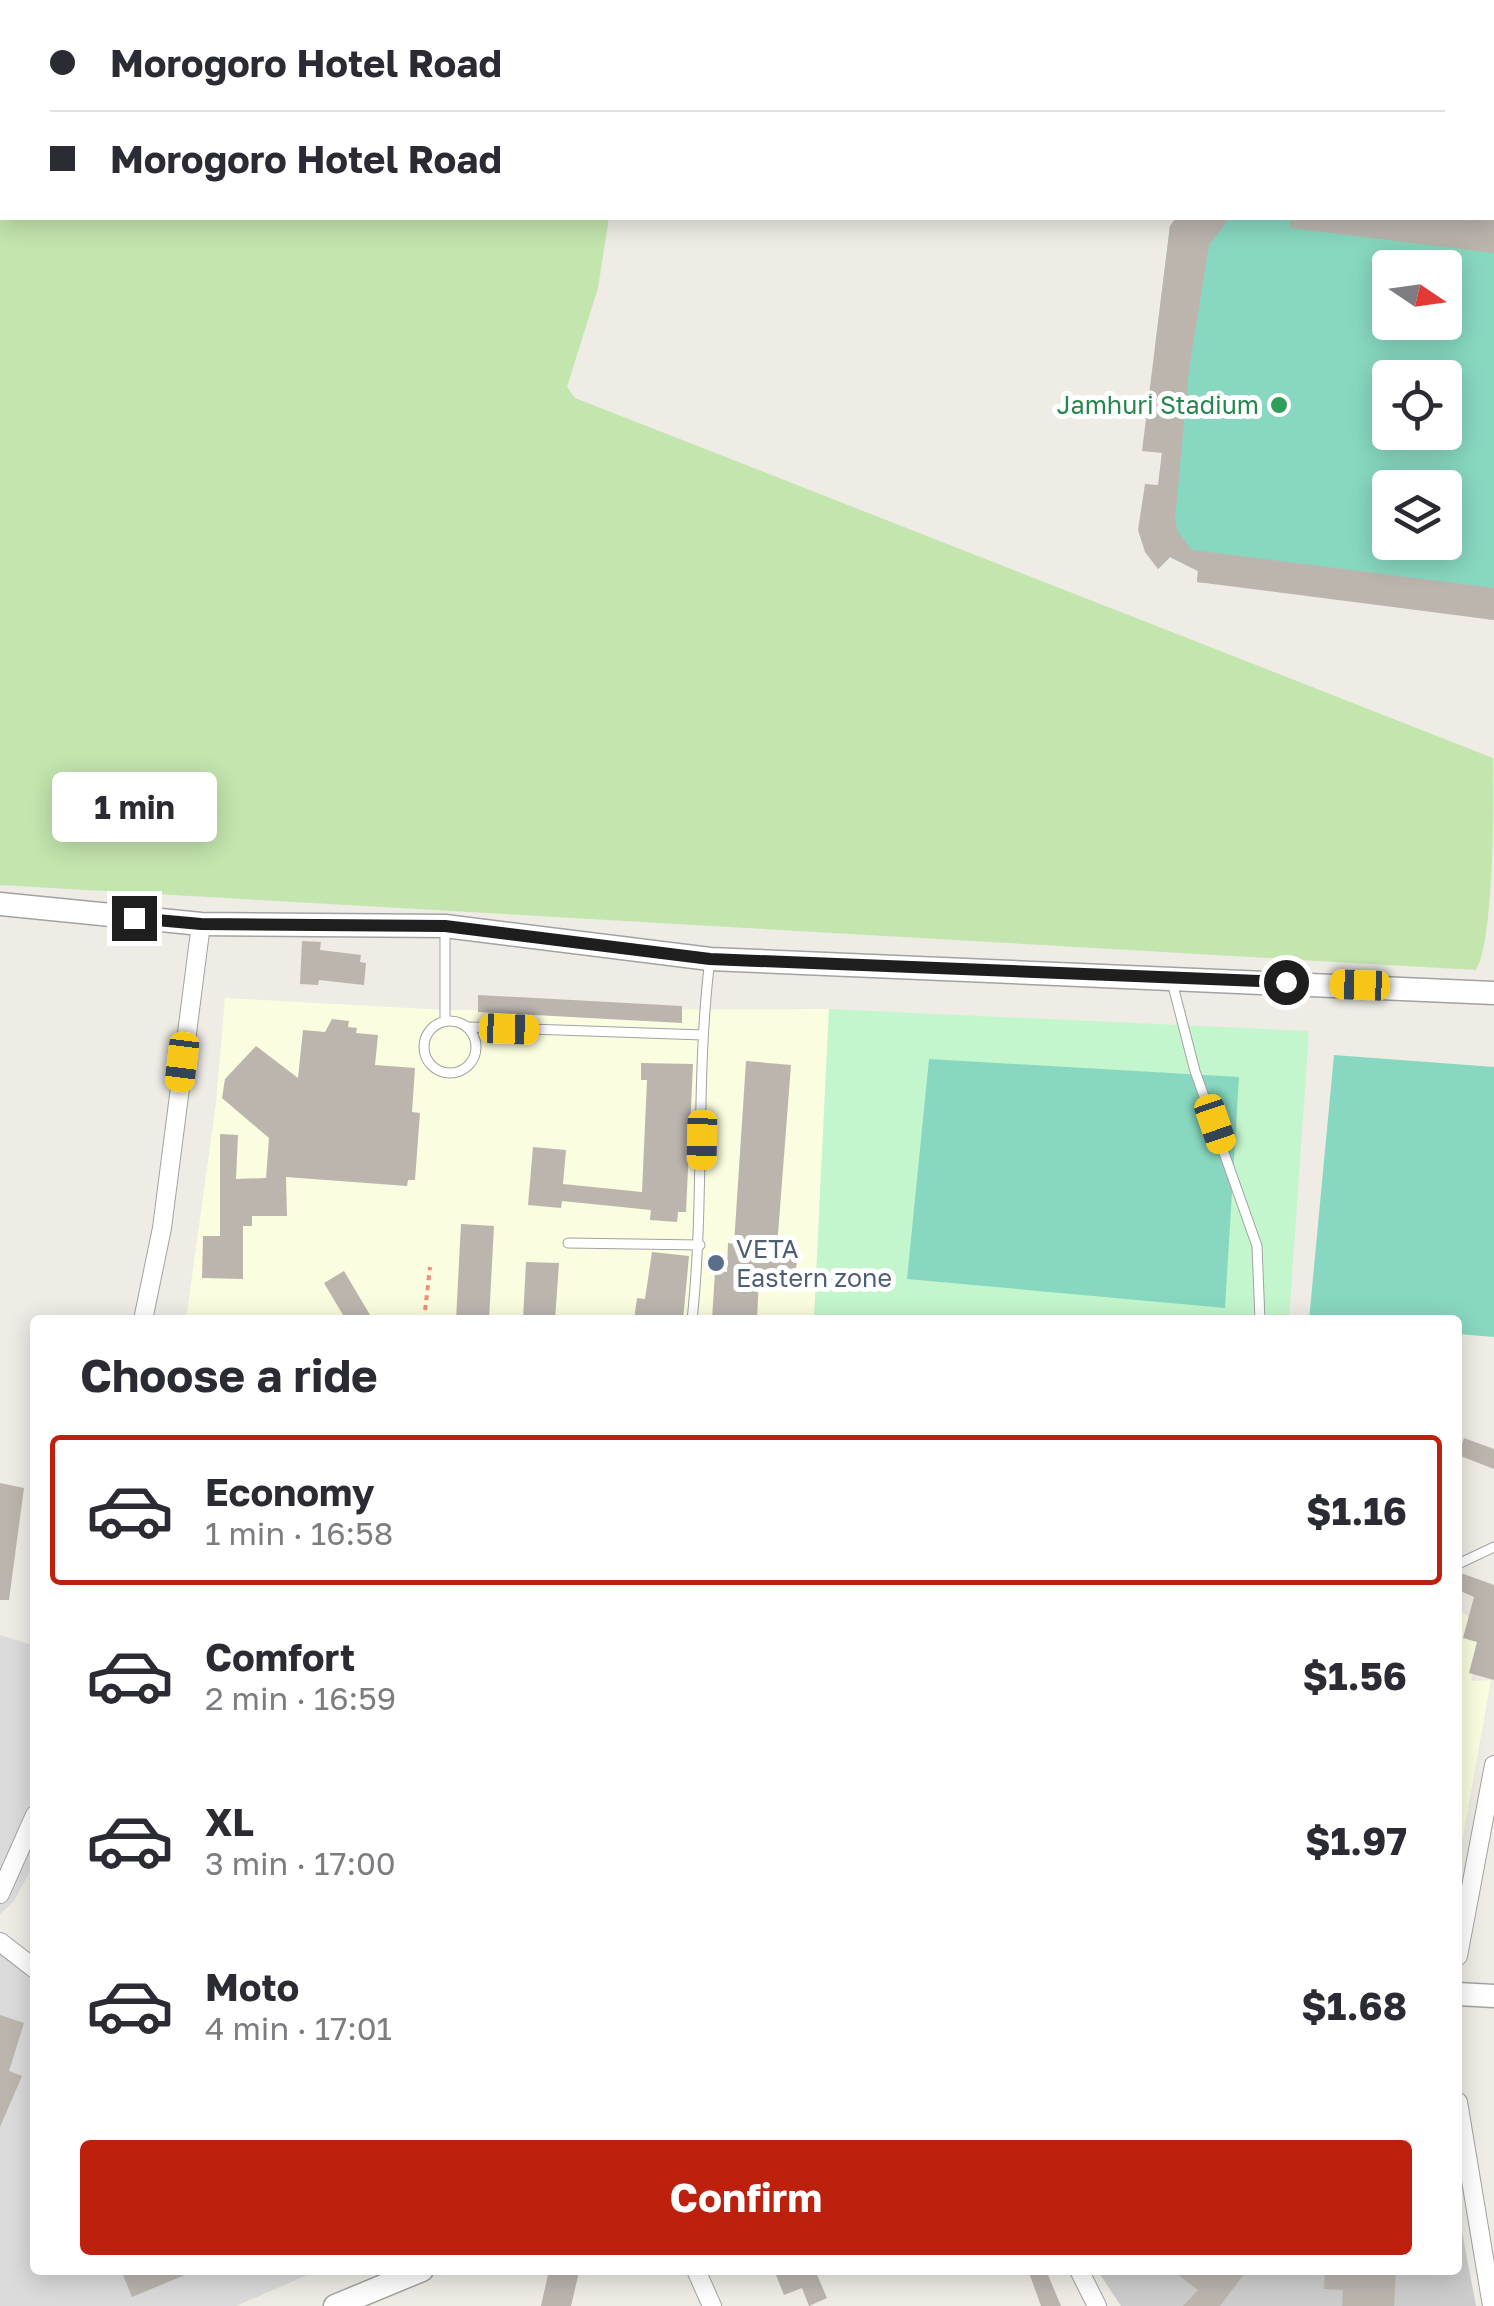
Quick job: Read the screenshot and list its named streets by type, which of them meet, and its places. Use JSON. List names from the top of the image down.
{
  "places": ["Jamhuri Stadium", "VETA Eastern zone"],
  "north": "right",
  "page": {
    "banner": ["Morogoro Hotel Road", "Morogoro Hotel Road"],
    "bubble": "1 min",
    "heading": "Choose a ride",
    "list": [
      {
        "name": "Economy",
        "note": "1 min · 16:58",
        "value": "$1.16"
      },
      {
        "name": "Comfort",
        "note": "2 min · 16:59",
        "value": "$1.56"
      },
      {
        "name": "XL",
        "note": "3 min · 17:00",
        "value": "$1.97"
      },
      {
        "name": "Moto",
        "note": "4 min · 17:01",
        "value": "$1.68"
      }
    ],
    "buttons": "Confirm"
  }
}
